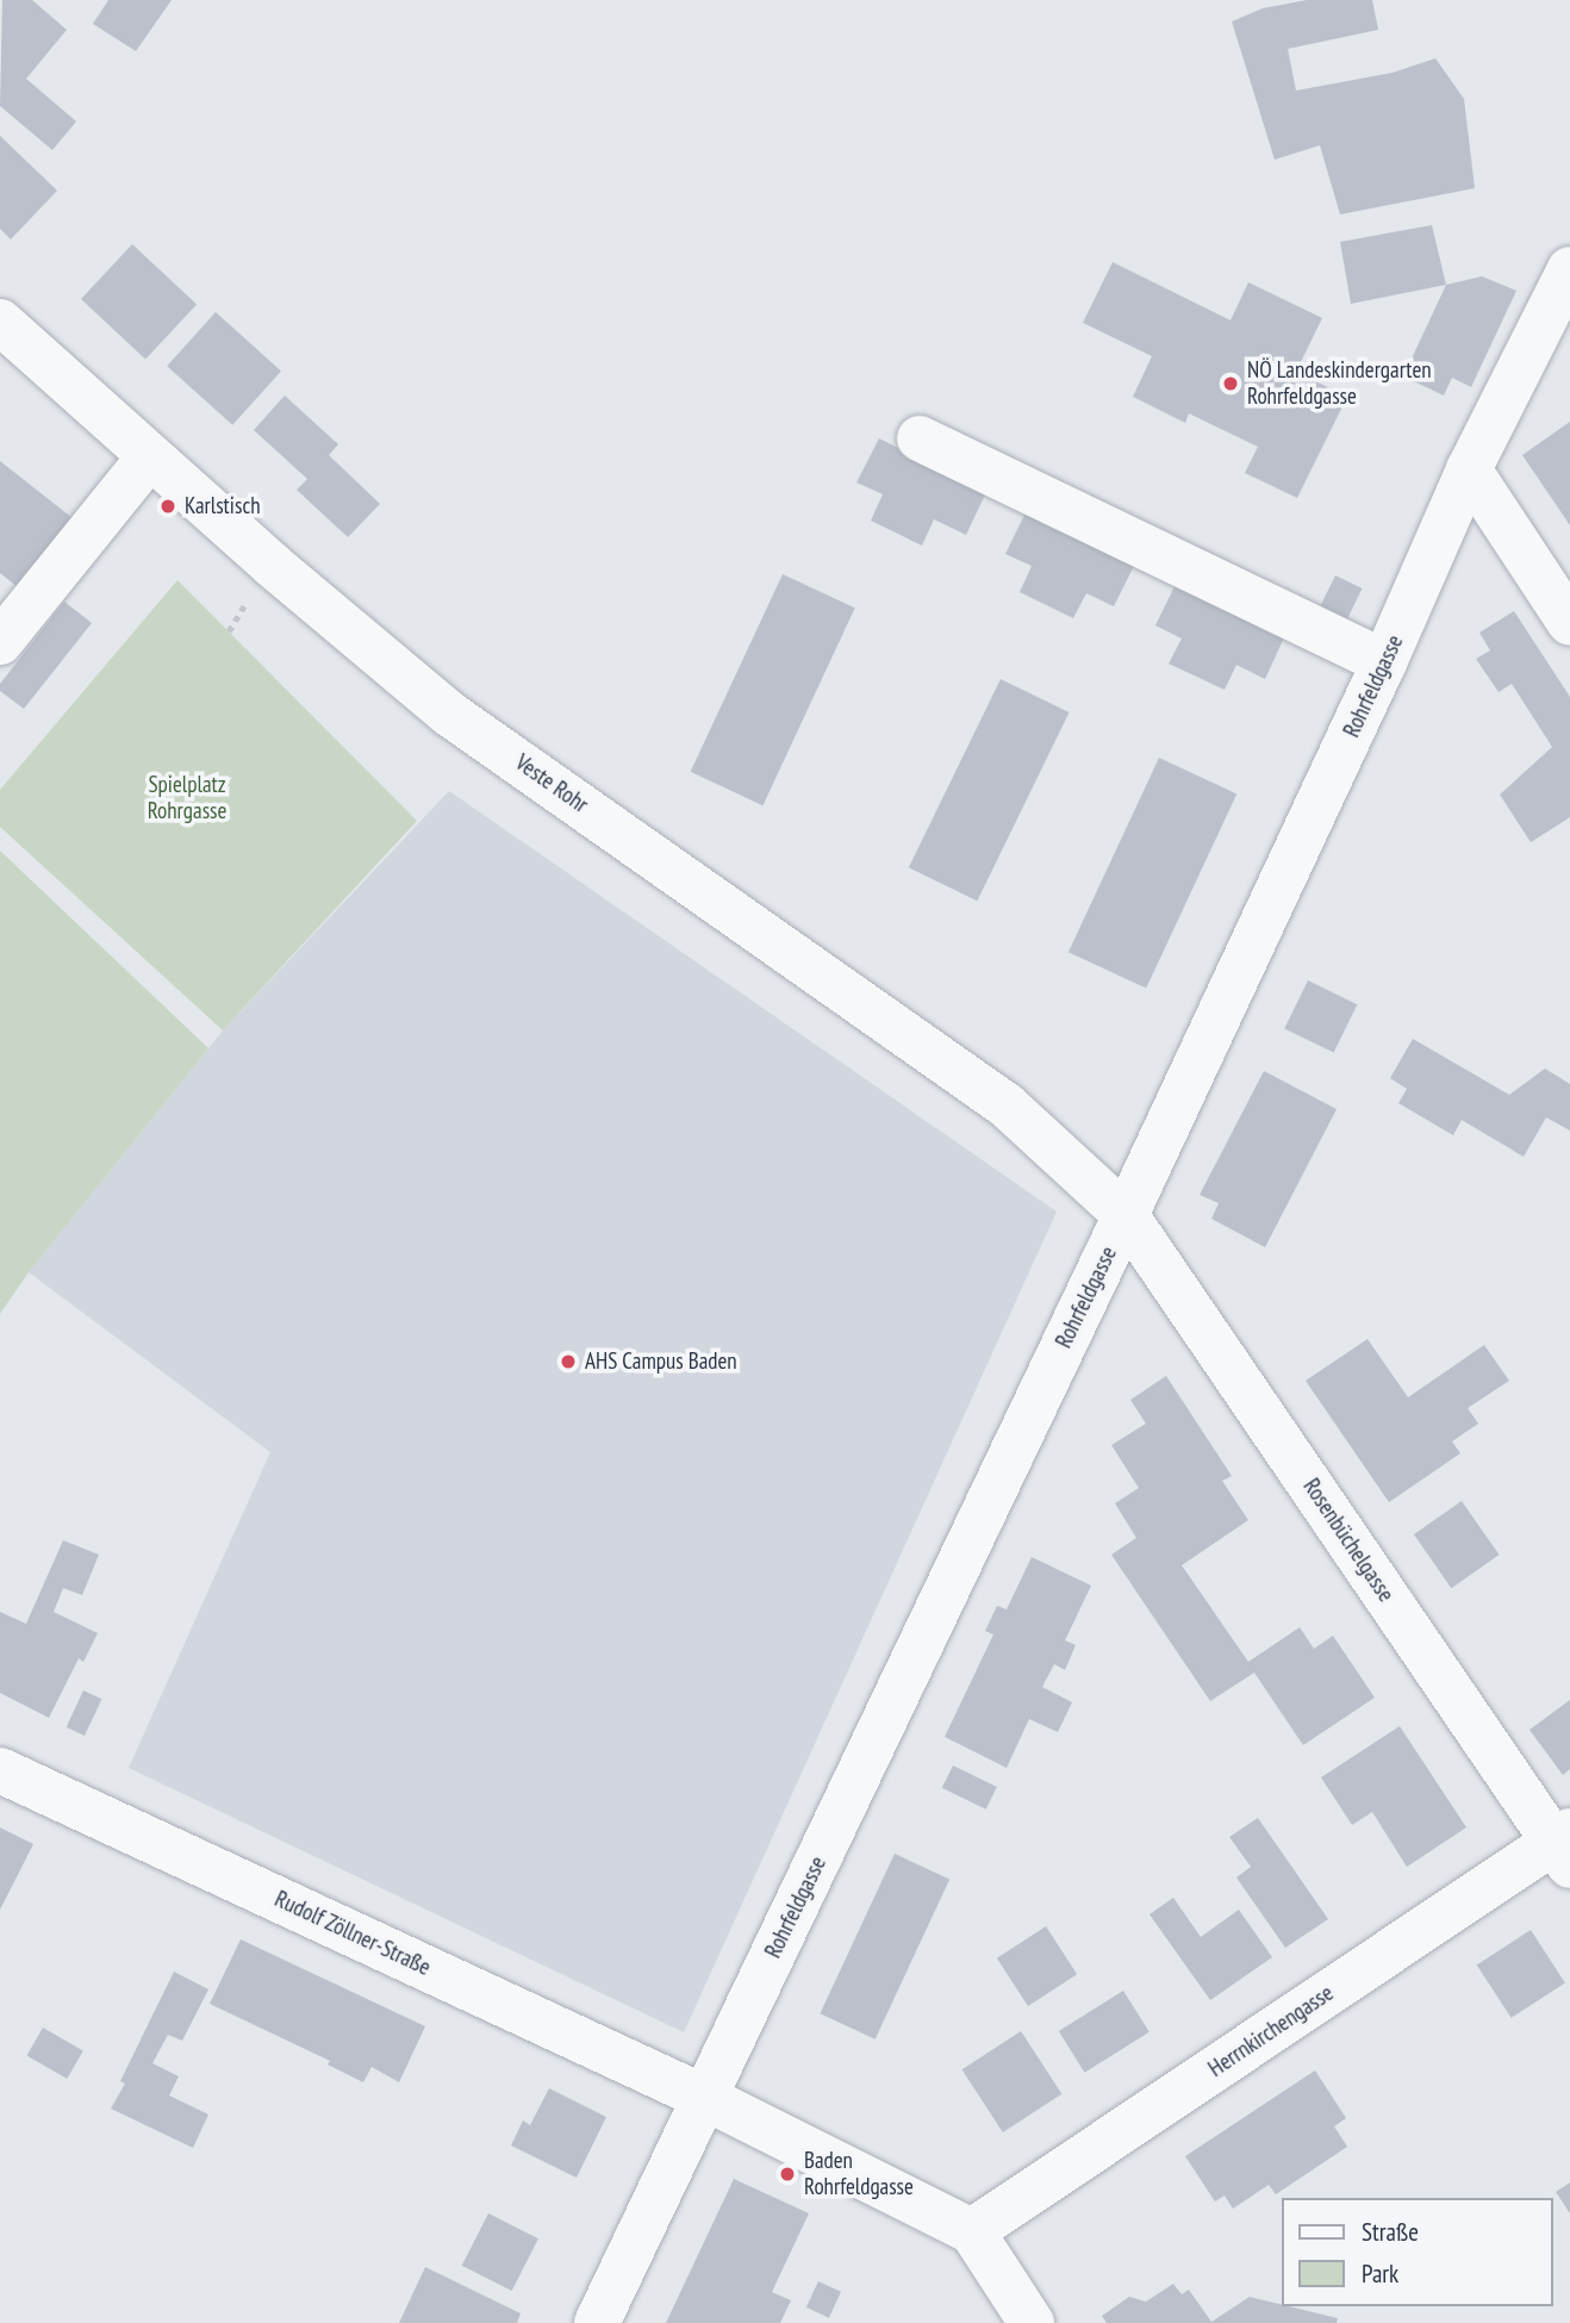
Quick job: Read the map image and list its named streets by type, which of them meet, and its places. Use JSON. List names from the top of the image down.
{
  "streets": {
    "street": [
      "Rohrfeldgasse",
      "Veste Rohr",
      "Rosenbüchelgasse",
      "Rudolf Zöllner-Straße",
      "Herrnkirchengasse"
    ]
  },
  "crossings": [
    ["Rohrfeldgasse", "Veste Rohr"],
    ["Rohrfeldgasse", "Rosenbüchelgasse"],
    ["Rohrfeldgasse", "Rudolf Zöllner-Straße"],
    ["Veste Rohr", "Rosenbüchelgasse"],
    ["Rosenbüchelgasse", "Herrnkirchengasse"],
    ["Rudolf Zöllner-Straße", "Herrnkirchengasse"]
  ],
  "parks": ["Spielplatz Rohrgasse"],
  "places": [
    "NÖ Landeskindergarten Rohrfeldgasse",
    "Karlstisch",
    "AHS Campus Baden",
    "Baden Rohrfeldgasse"
  ],
  "legend": ["Straße", "Park"]
}
